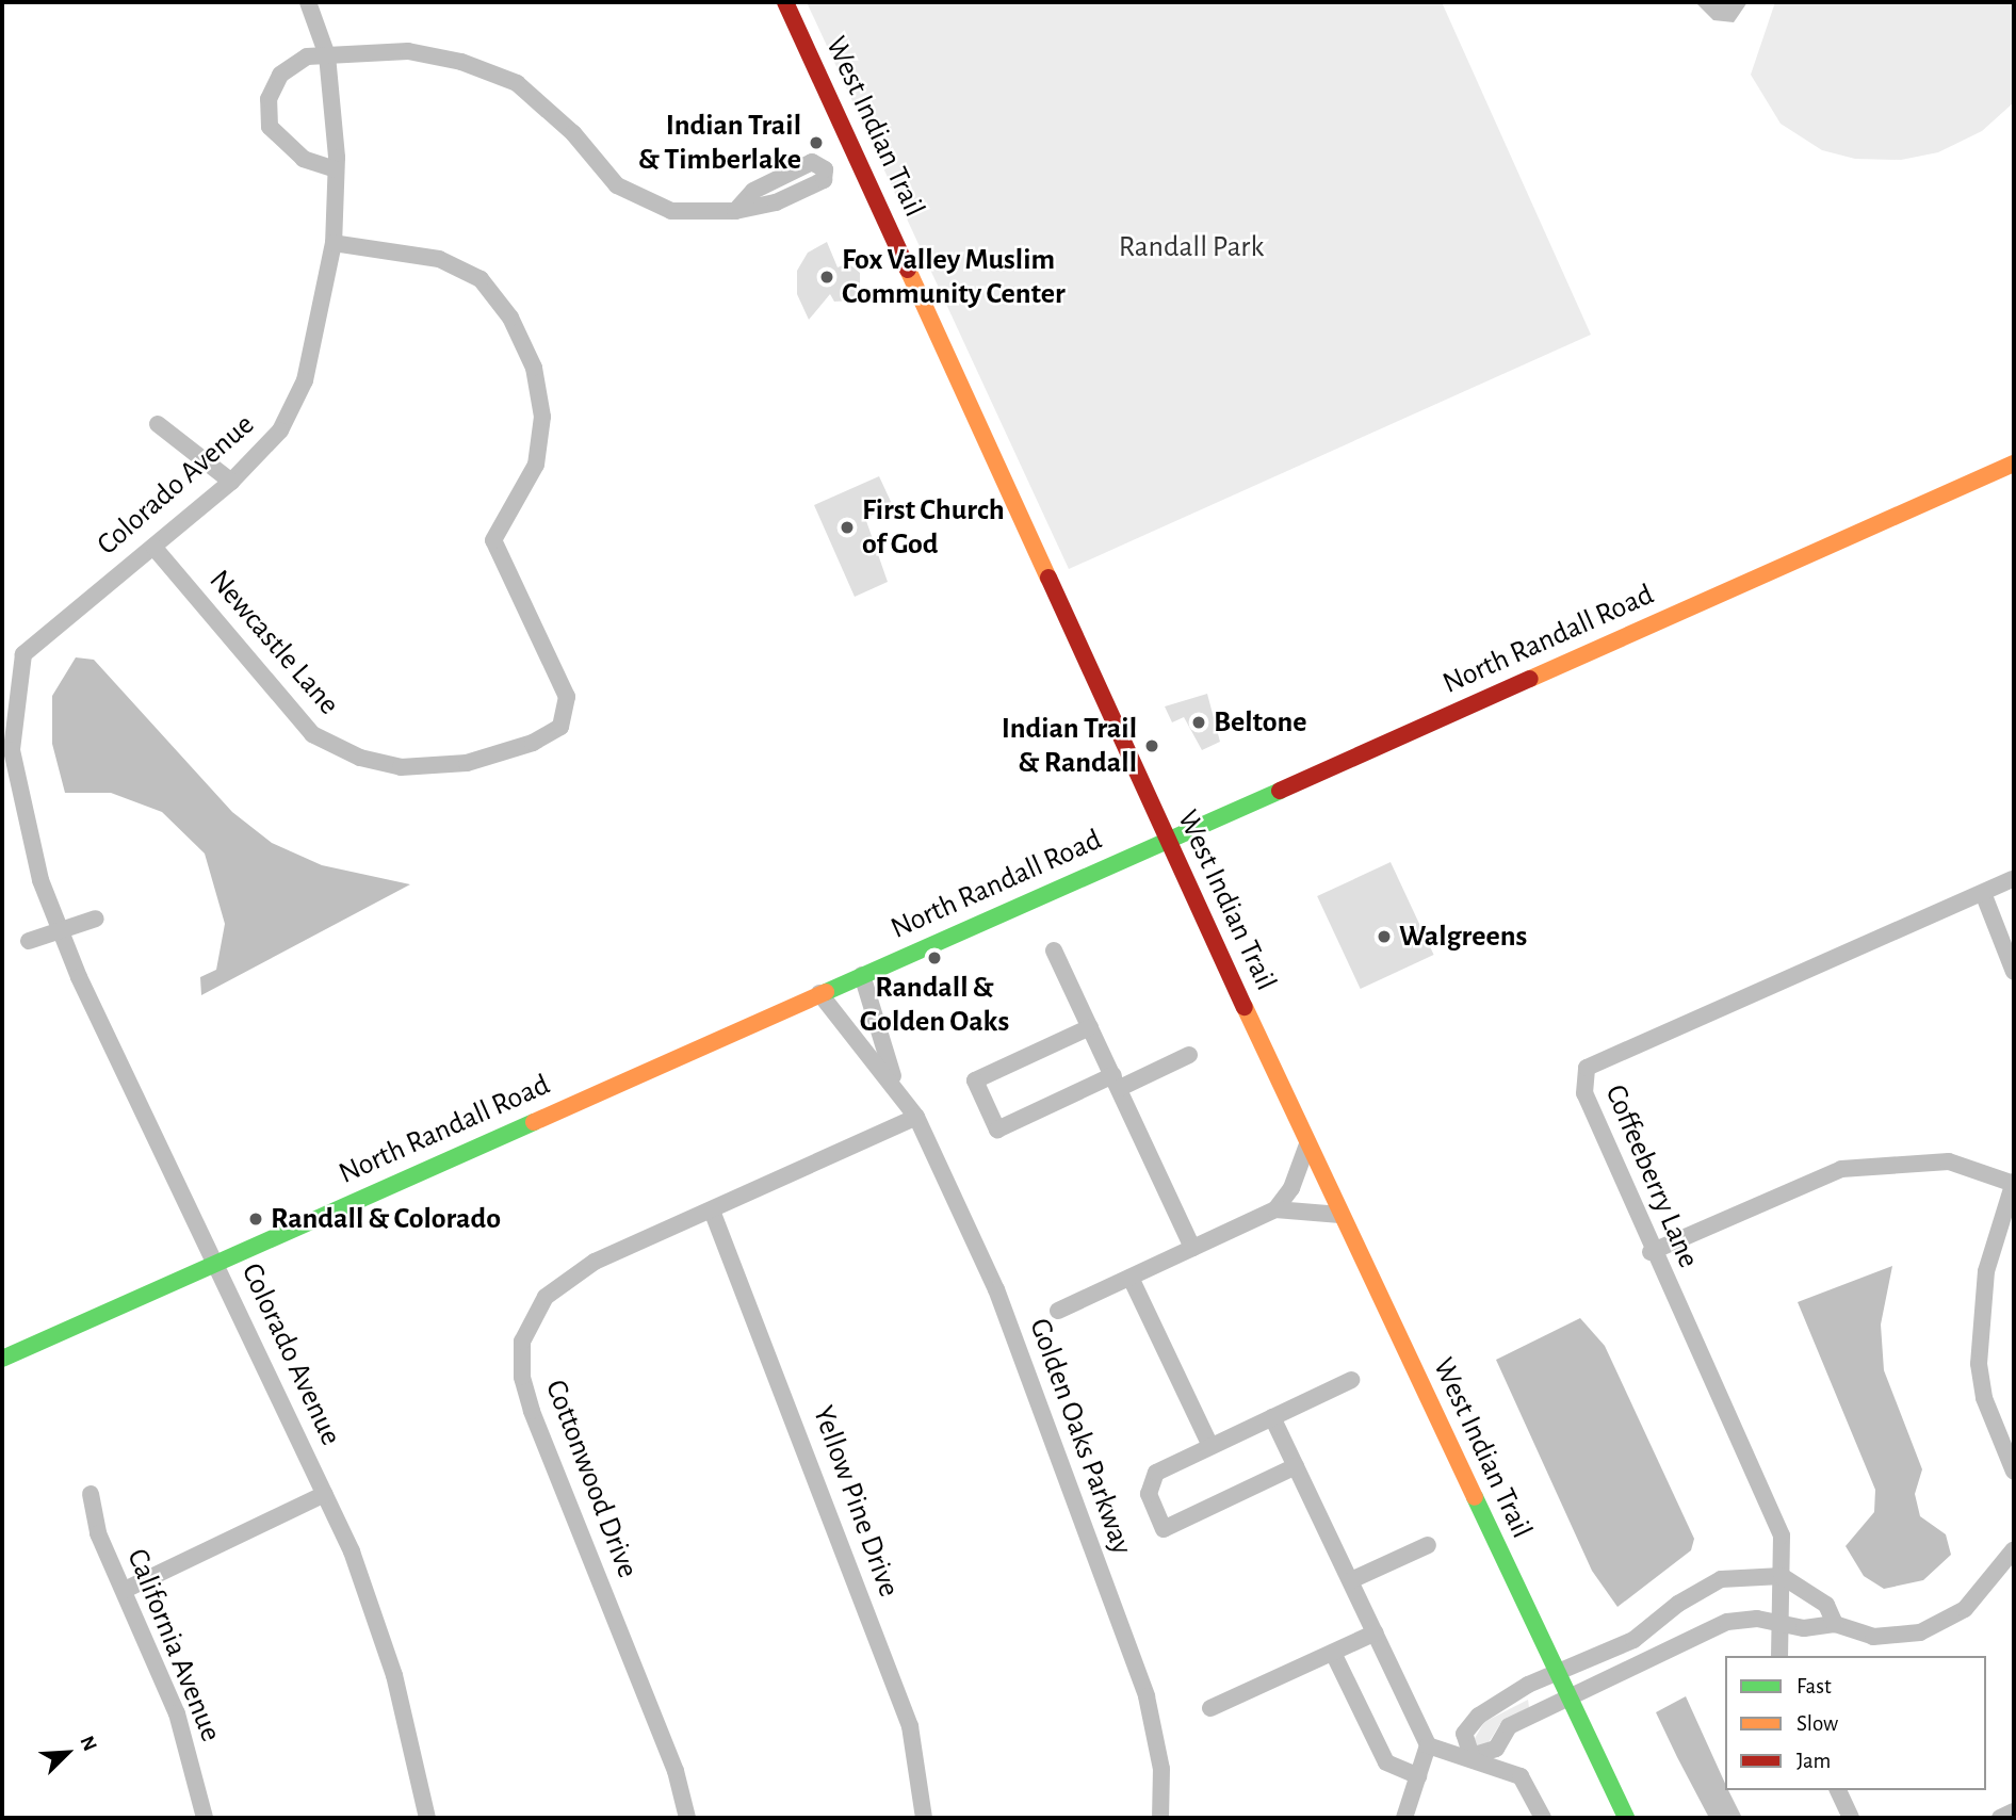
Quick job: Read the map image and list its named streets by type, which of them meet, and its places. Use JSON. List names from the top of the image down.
{
  "streets": {
    "main road": ["West Indian Trail", "North Randall Road"],
    "street": [
      "Colorado Avenue",
      "Newcastle Lane",
      "Coffeeberry Lane",
      "Golden Oaks Parkway",
      "Cottonwood Drive",
      "Yellow Pine Drive",
      "California Avenue"
    ]
  },
  "crossings": [
    ["West Indian Trail", "North Randall Road"],
    ["Colorado Avenue", "North Randall Road"],
    ["Colorado Avenue", "Newcastle Lane"],
    ["North Randall Road", "Golden Oaks Parkway"],
    ["Golden Oaks Parkway", "Cottonwood Drive"],
    ["Cottonwood Drive", "Yellow Pine Drive"]
  ],
  "parks": ["Randall Park"],
  "places": [
    "Indian Trail & Timberlake",
    "Fox Valley Muslim Community Center",
    "First Church of God",
    "Beltone",
    "Indian Trail & Randall",
    "Walgreens",
    "Randall & Golden Oaks",
    "Randall & Colorado"
  ],
  "legend": ["Fast", "Slow", "Jam"],
  "north": "top right"
}
